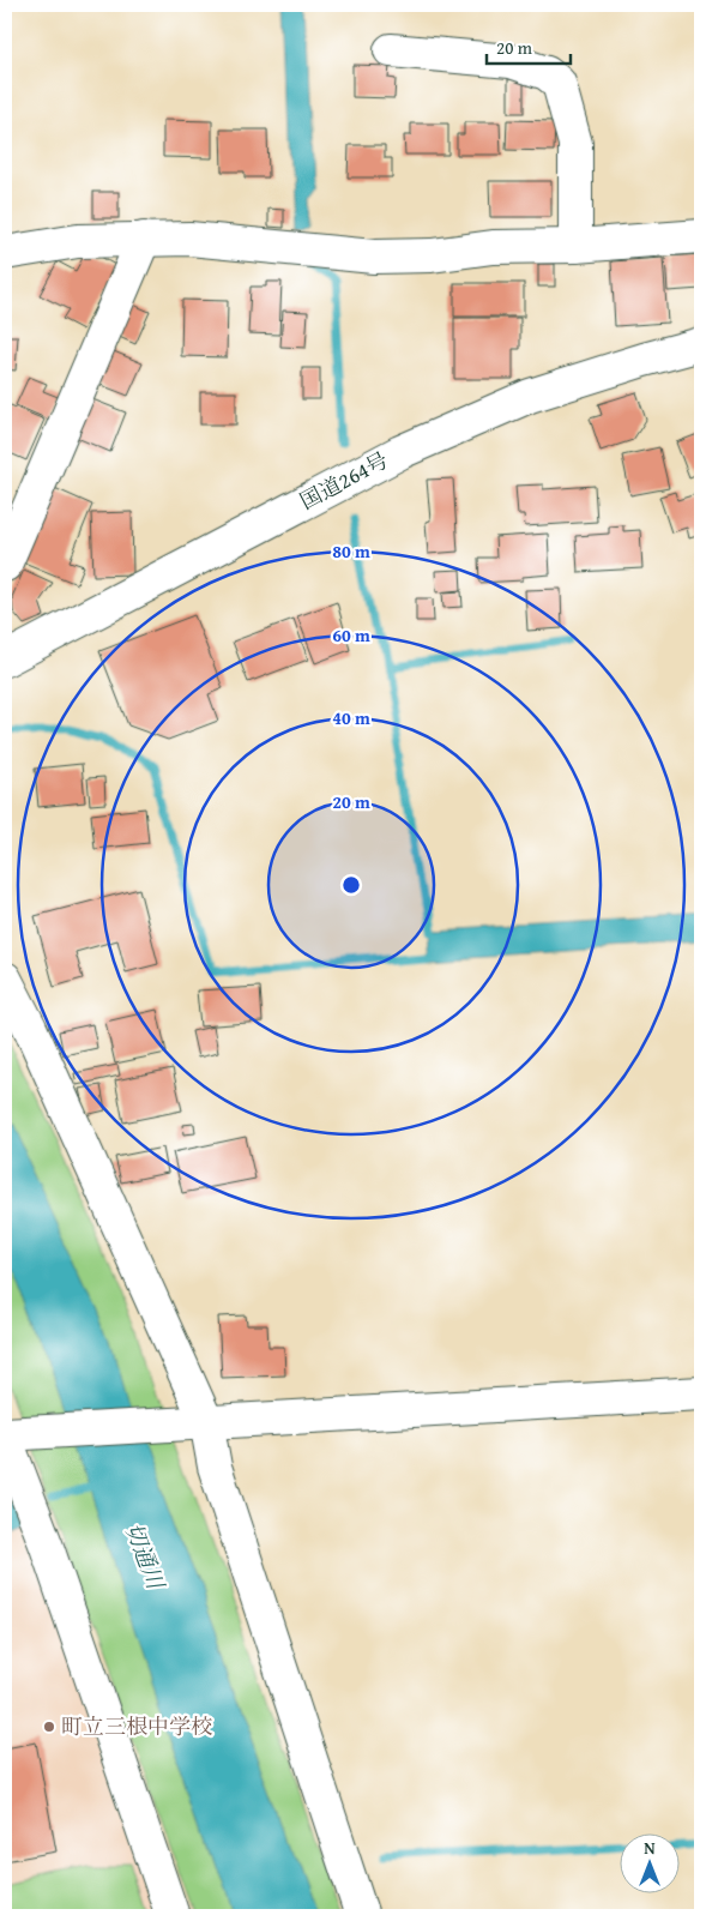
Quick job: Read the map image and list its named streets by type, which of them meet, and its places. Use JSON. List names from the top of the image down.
{
  "streets": {
    "main road": ["国道264号"]
  },
  "water": ["切通川"],
  "places": ["町立三根中学校"],
  "scale_bar": "20 m",
  "north": "top",
  "rings": [
    "80 m",
    "60 m",
    "40 m",
    "20 m"
  ]
}
